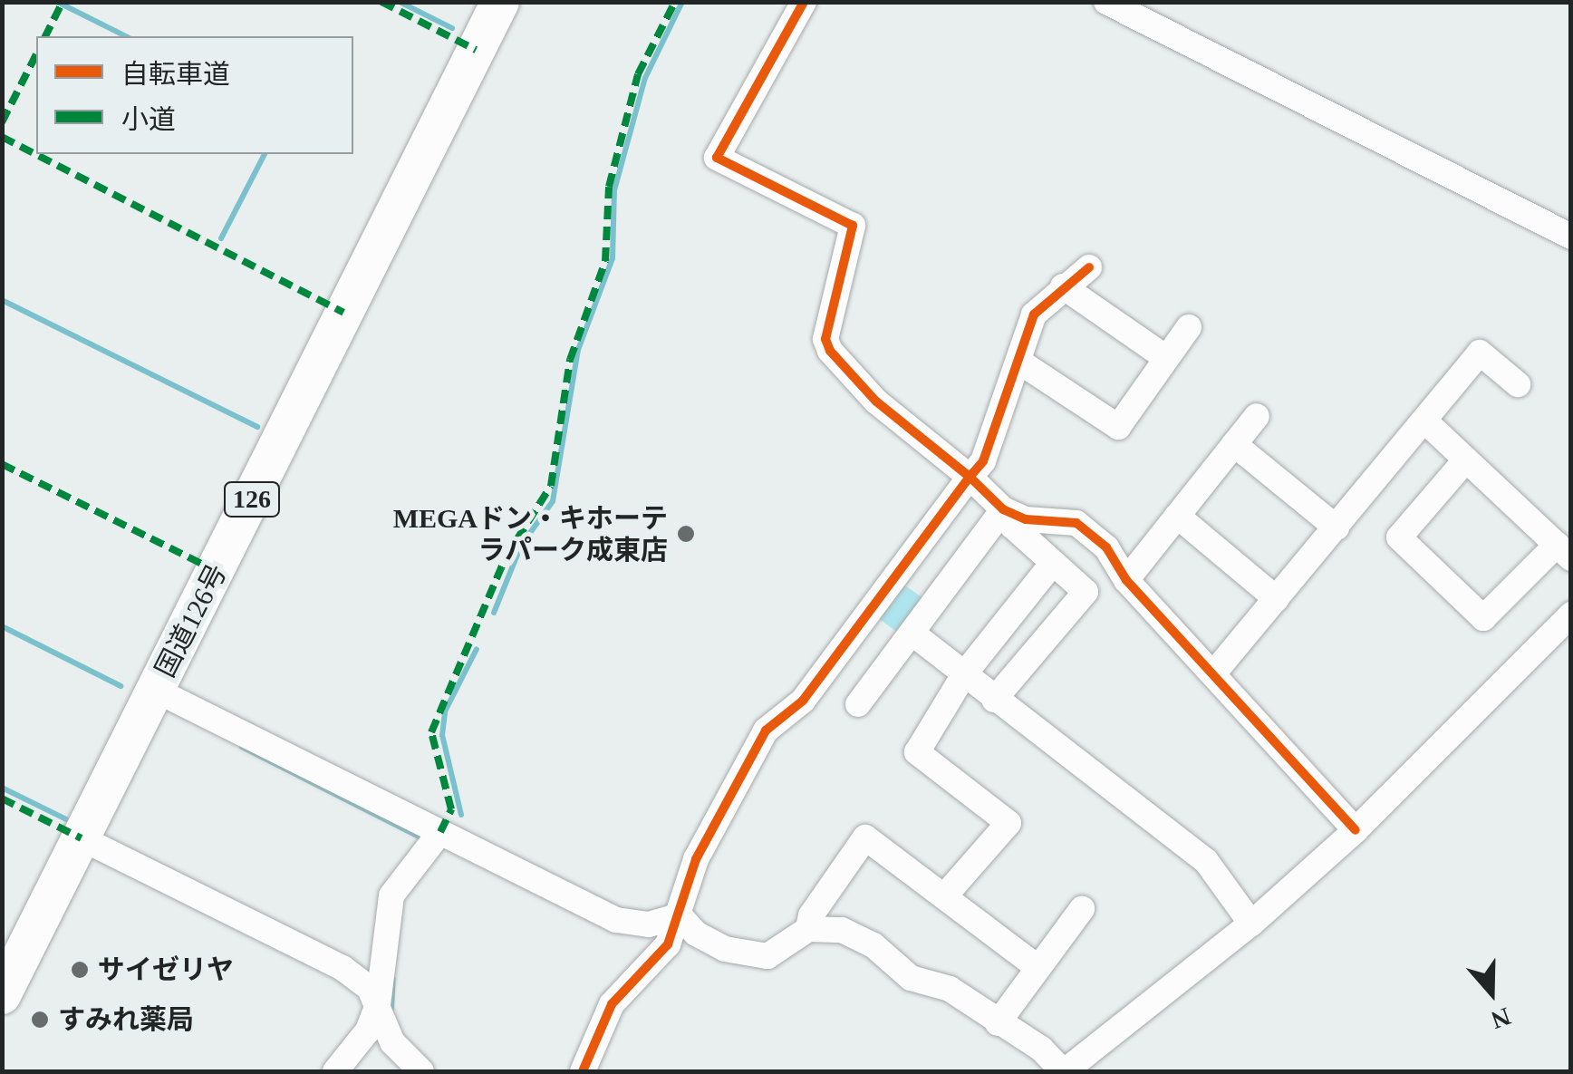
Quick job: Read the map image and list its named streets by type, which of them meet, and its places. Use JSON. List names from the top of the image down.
{
  "streets": {
    "highway": ["126", "国道126号"]
  },
  "places": ["MEGAドン・キホーテ ラパーク成東店", "サイゼリヤ", "すみれ薬局"],
  "legend": ["自転車道", "小道"],
  "north": "bottom"
}
